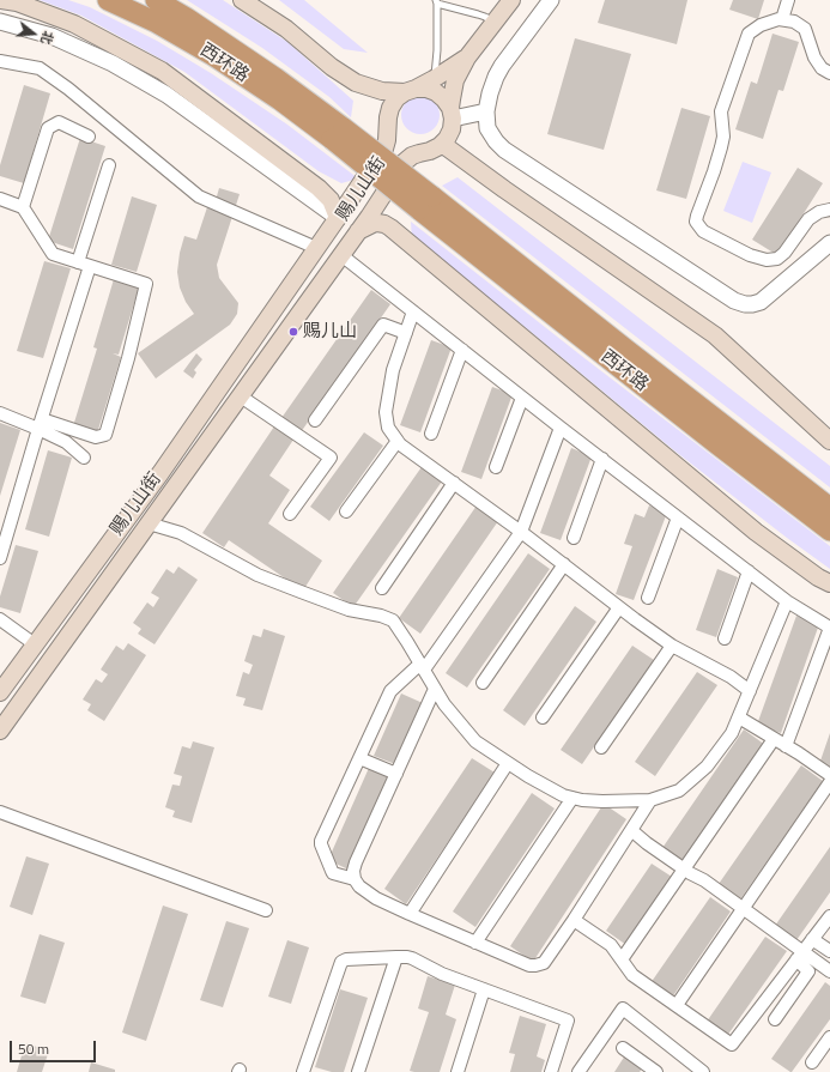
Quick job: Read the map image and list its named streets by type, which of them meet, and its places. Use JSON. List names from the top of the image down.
{
  "streets": {
    "highway": ["西环路"],
    "main road": ["赐儿山街"]
  },
  "places": ["赐儿山"],
  "scale_bar": "50 m",
  "north": "right"
}
